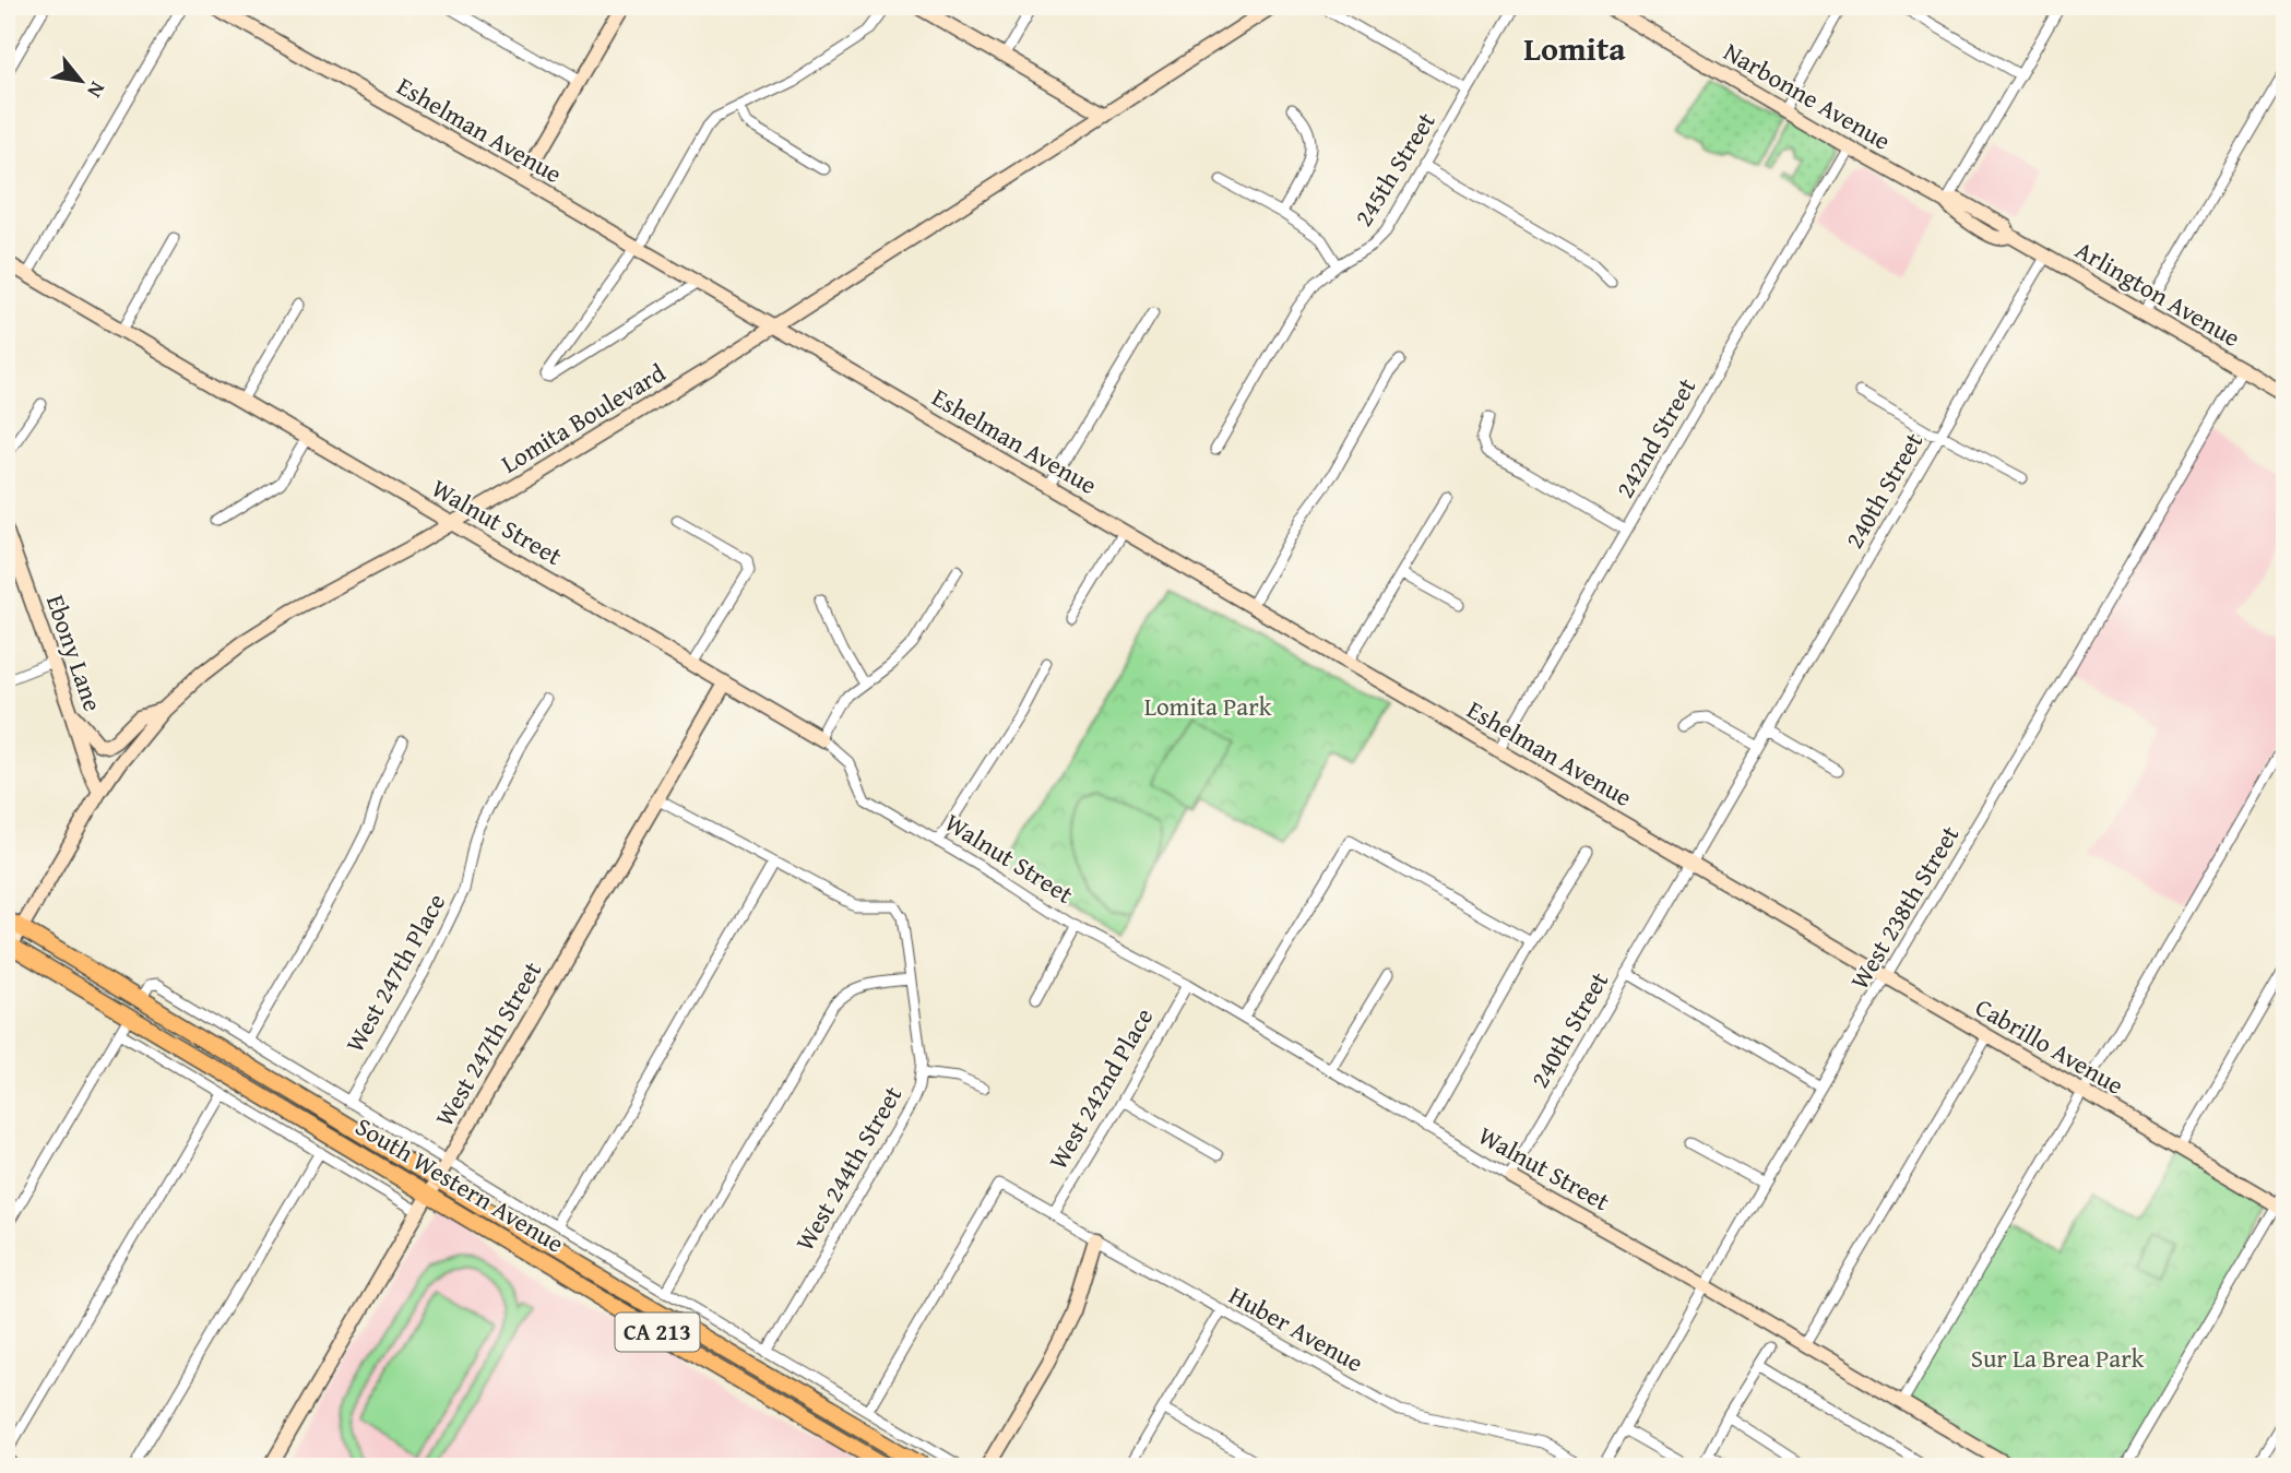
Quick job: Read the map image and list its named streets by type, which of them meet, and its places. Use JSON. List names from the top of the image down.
{
  "streets": {
    "main road": ["South Western Avenue", "CA 213"],
    "street": [
      "Narbonne Avenue",
      "Eshelman Avenue",
      "245th Street",
      "Arlington Avenue",
      "Lomita Boulevard",
      "242nd Street",
      "240th Street",
      "Walnut Street",
      "Ebony Lane",
      "West 238th Street",
      "West 247th Place",
      "West 247th Street",
      "Cabrillo Avenue",
      "West 242nd Place",
      "West 244th Street",
      "Huber Avenue"
    ]
  },
  "crossings": [
    ["Narbonne Avenue", "Arlington Avenue"],
    ["Narbonne Avenue", "242nd Street"],
    ["Narbonne Avenue", "240th Street"],
    ["Eshelman Avenue", "Lomita Boulevard"],
    ["Eshelman Avenue", "242nd Street"],
    ["Eshelman Avenue", "240th Street"],
    ["Eshelman Avenue", "Cabrillo Avenue"],
    ["Arlington Avenue", "240th Street"],
    ["Arlington Avenue", "West 238th Street"],
    ["Lomita Boulevard", "Walnut Street"],
    ["Lomita Boulevard", "Ebony Lane"],
    ["Lomita Boulevard", "South Western Avenue"],
    ["240th Street", "Walnut Street"],
    ["Walnut Street", "West 238th Street"],
    ["Walnut Street", "West 247th Street"],
    ["Walnut Street", "West 242nd Place"],
    ["West 238th Street", "Cabrillo Avenue"],
    ["West 247th Place", "South Western Avenue"],
    ["West 247th Street", "South Western Avenue"],
    ["West 242nd Place", "Huber Avenue"],
    ["West 244th Street", "South Western Avenue"],
    ["South Western Avenue", "Huber Avenue"]
  ],
  "districts": ["Lomita"],
  "parks": ["Lomita Park", "Sur La Brea Park"],
  "north": "bottom right"
}
